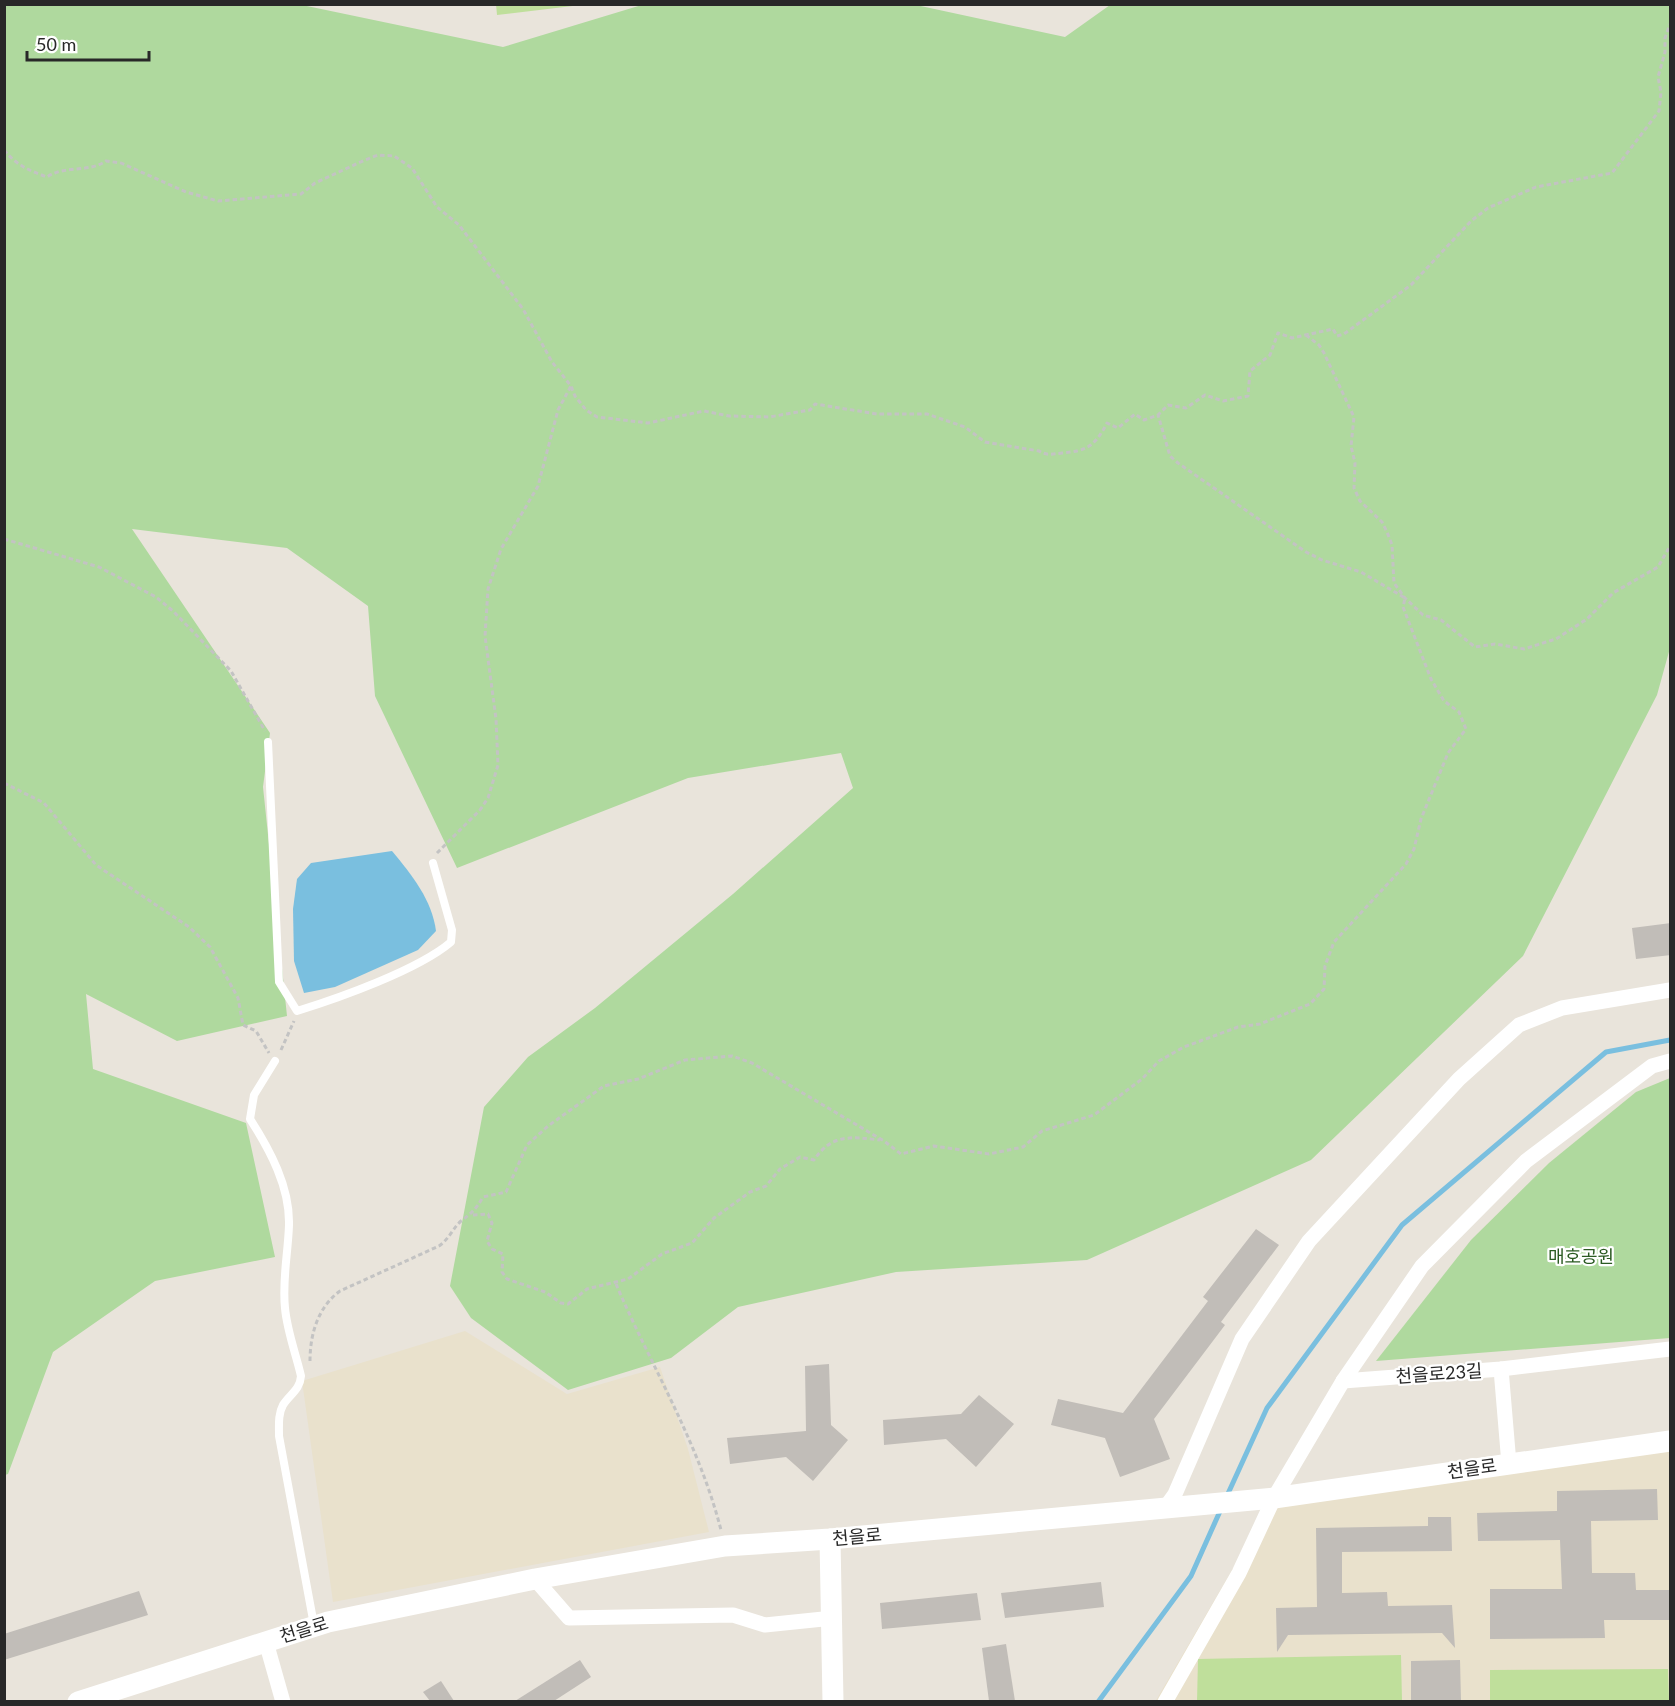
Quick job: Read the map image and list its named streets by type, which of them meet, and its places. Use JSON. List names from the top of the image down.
{
  "streets": {
    "street": ["천을로23길", "천을로"]
  },
  "parks": ["매호공원"],
  "scale_bar": "50 m"
}
